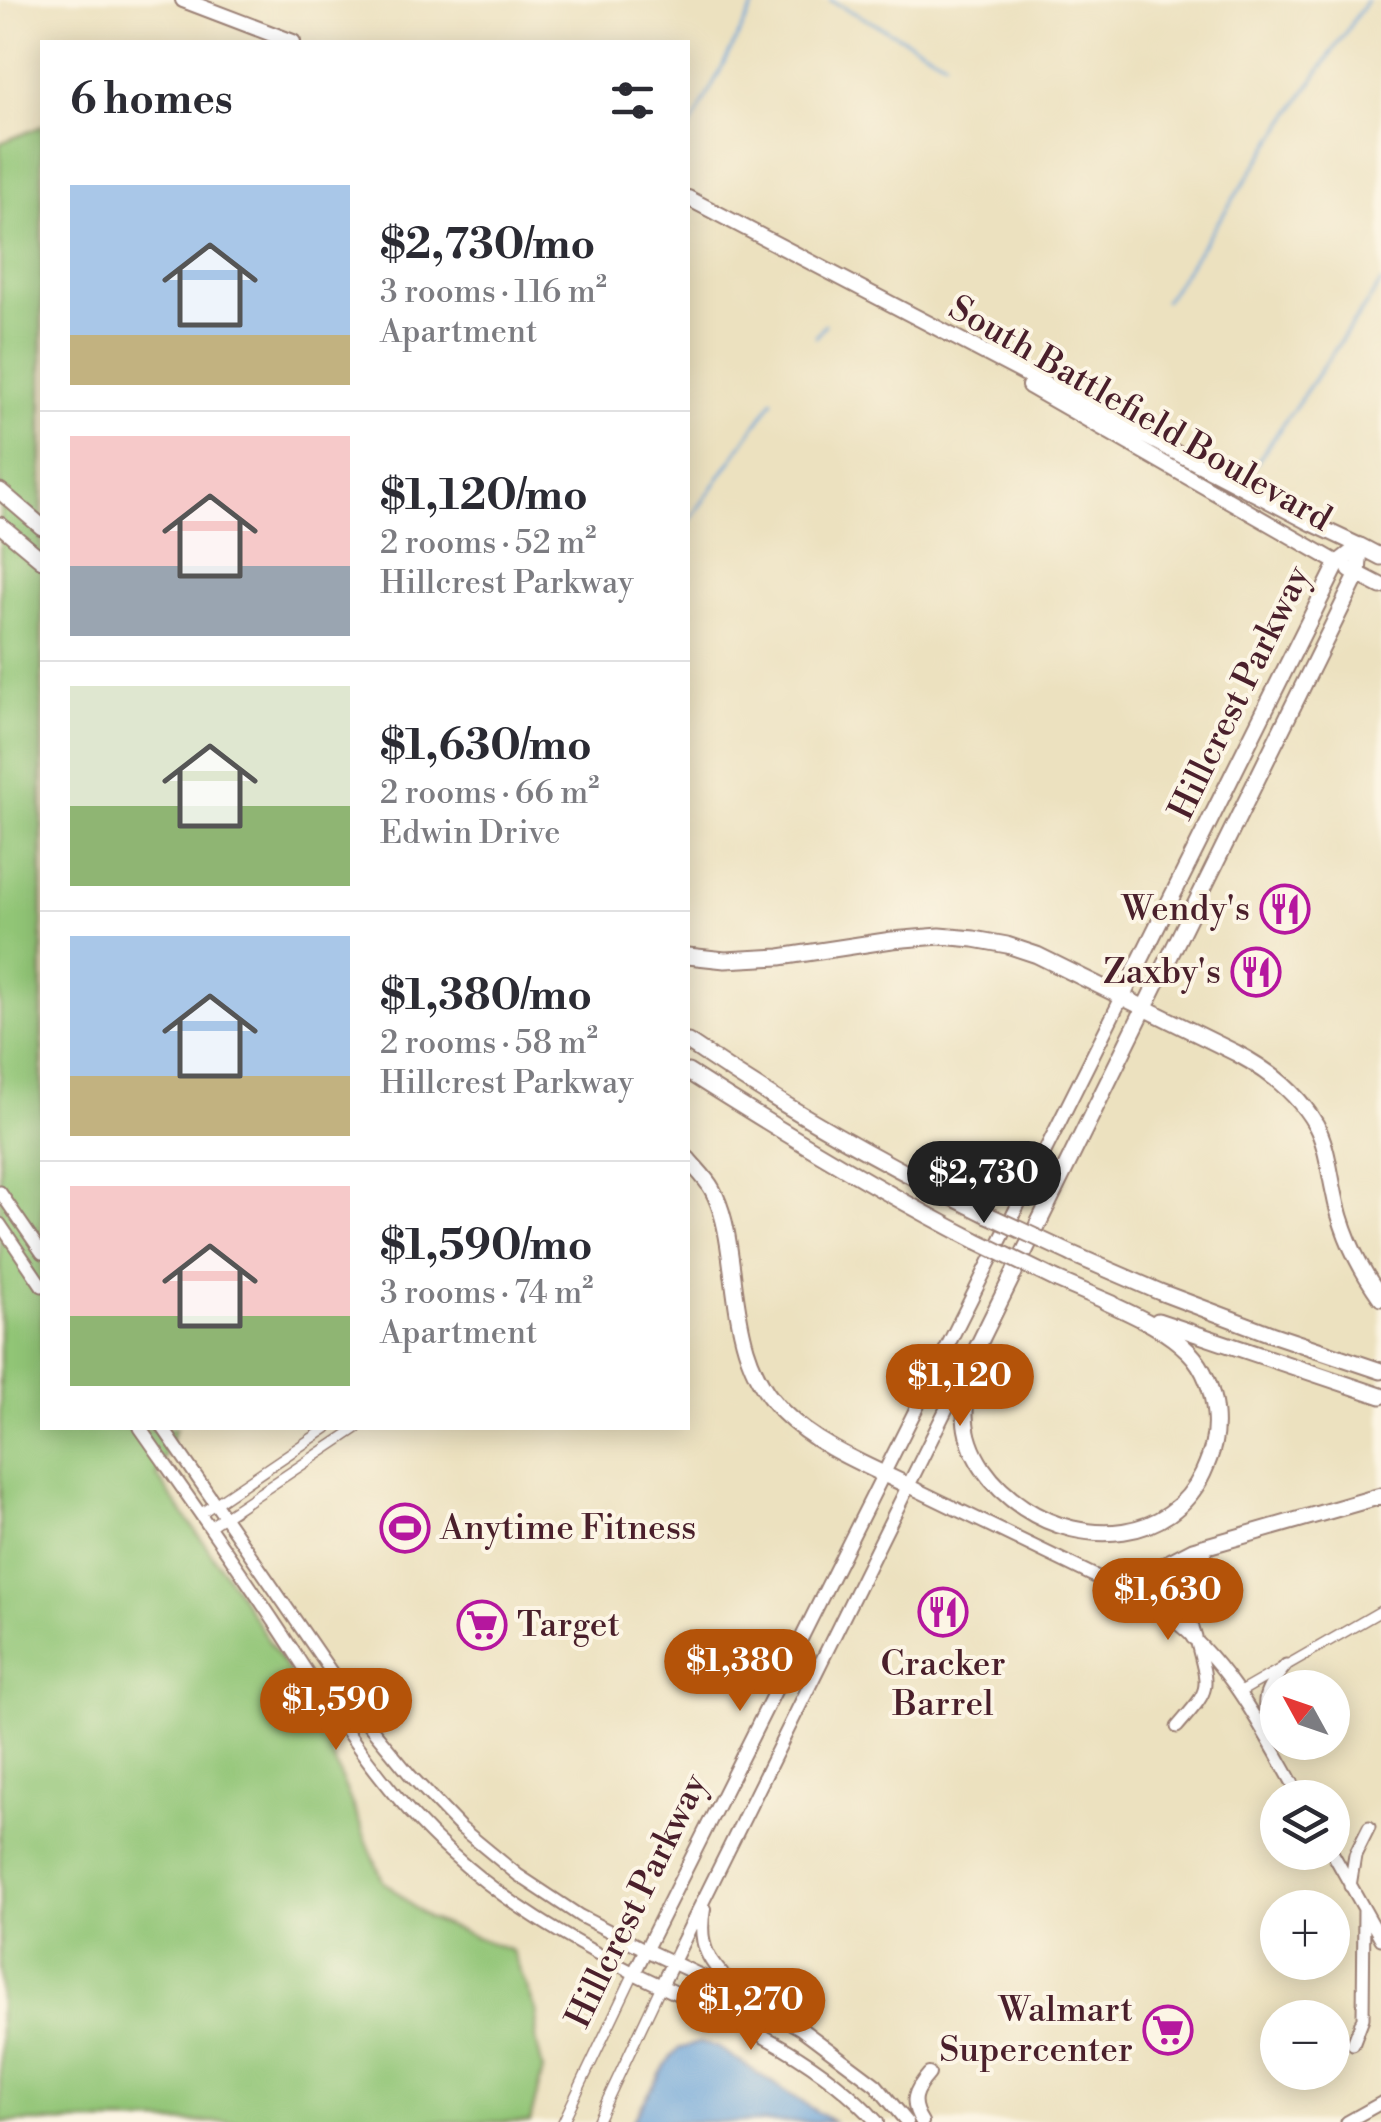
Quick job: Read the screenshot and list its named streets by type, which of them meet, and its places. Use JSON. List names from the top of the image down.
{
  "streets": {
    "highway": ["South Battlefield Boulevard", "Hillcrest Parkway"]
  },
  "crossings": [
    ["South Battlefield Boulevard", "Hillcrest Parkway"]
  ],
  "places": {
    "restaurant": ["Wendy's", "Zaxby's", "Cracker Barrel"],
    "sports": ["Anytime Fitness"],
    "supermarket": ["Target", "Walmart Supercenter"]
  },
  "north": "top left",
  "page": {
    "heading": "6 homes",
    "list": [
      {
        "name": "$2,730/mo",
        "note": "3 rooms · 116 m² · Apartment"
      },
      {
        "name": "$1,120/mo",
        "note": "2 rooms · 52 m² · Hillcrest Parkway"
      },
      {
        "name": "$1,630/mo",
        "note": "2 rooms · 66 m² · Edwin Drive"
      },
      {
        "name": "$1,380/mo",
        "note": "2 rooms · 58 m² · Hillcrest Parkway"
      },
      {
        "name": "$1,590/mo",
        "note": "3 rooms · 74 m² · Apartment"
      }
    ],
    "price": [
      "$2,730",
      "$1,120",
      "$1,630",
      "$1,380",
      "$1,590",
      "$1,270"
    ],
    "map_buttons": ["+", "−"]
  }
}
